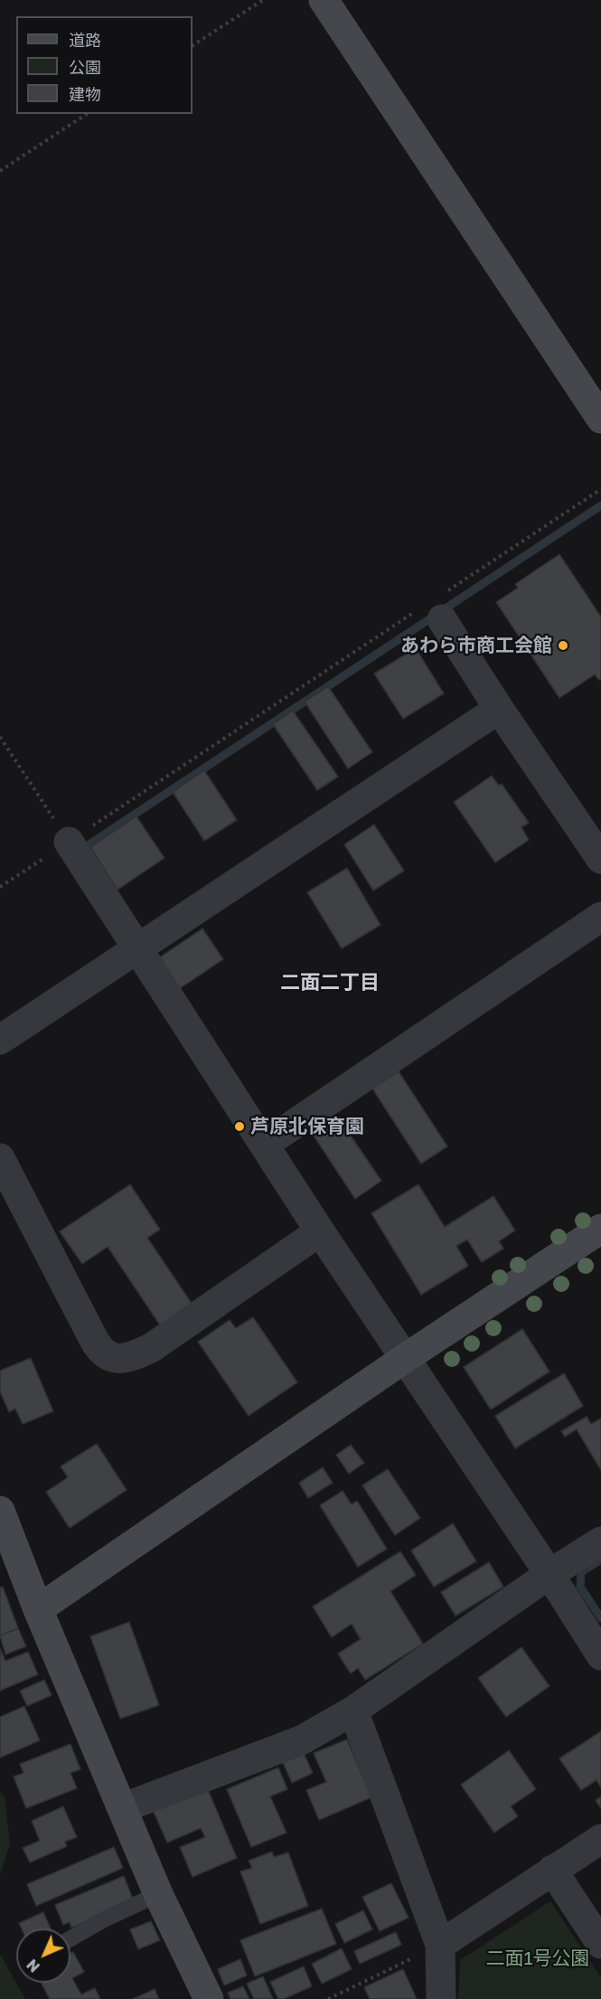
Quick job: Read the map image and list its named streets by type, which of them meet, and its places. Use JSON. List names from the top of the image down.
{
  "districts": ["二面二丁目"],
  "parks": ["二面1号公園"],
  "places": ["あわら市商工会館", "芦原北保育園"],
  "legend": ["道路", "公園", "建物"],
  "north": "bottom left"
}
